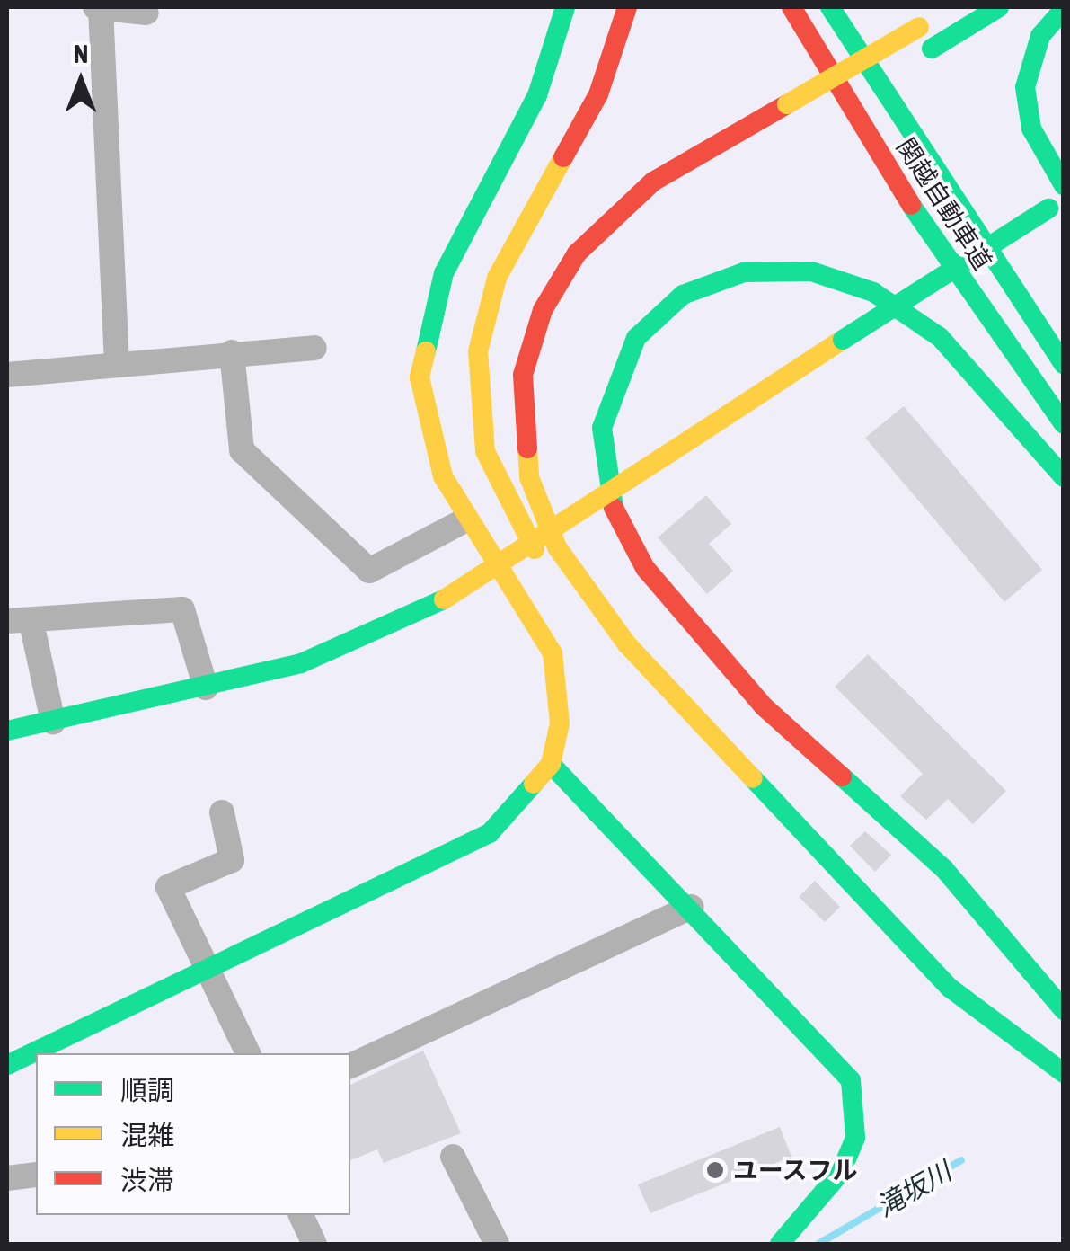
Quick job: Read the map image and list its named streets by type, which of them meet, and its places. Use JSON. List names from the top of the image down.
{
  "streets": {
    "main road": ["関越自動車道"]
  },
  "water": ["滝坂川"],
  "places": ["ユースフル"],
  "legend": ["順調", "混雑", "渋滞"],
  "north": "top"
}
